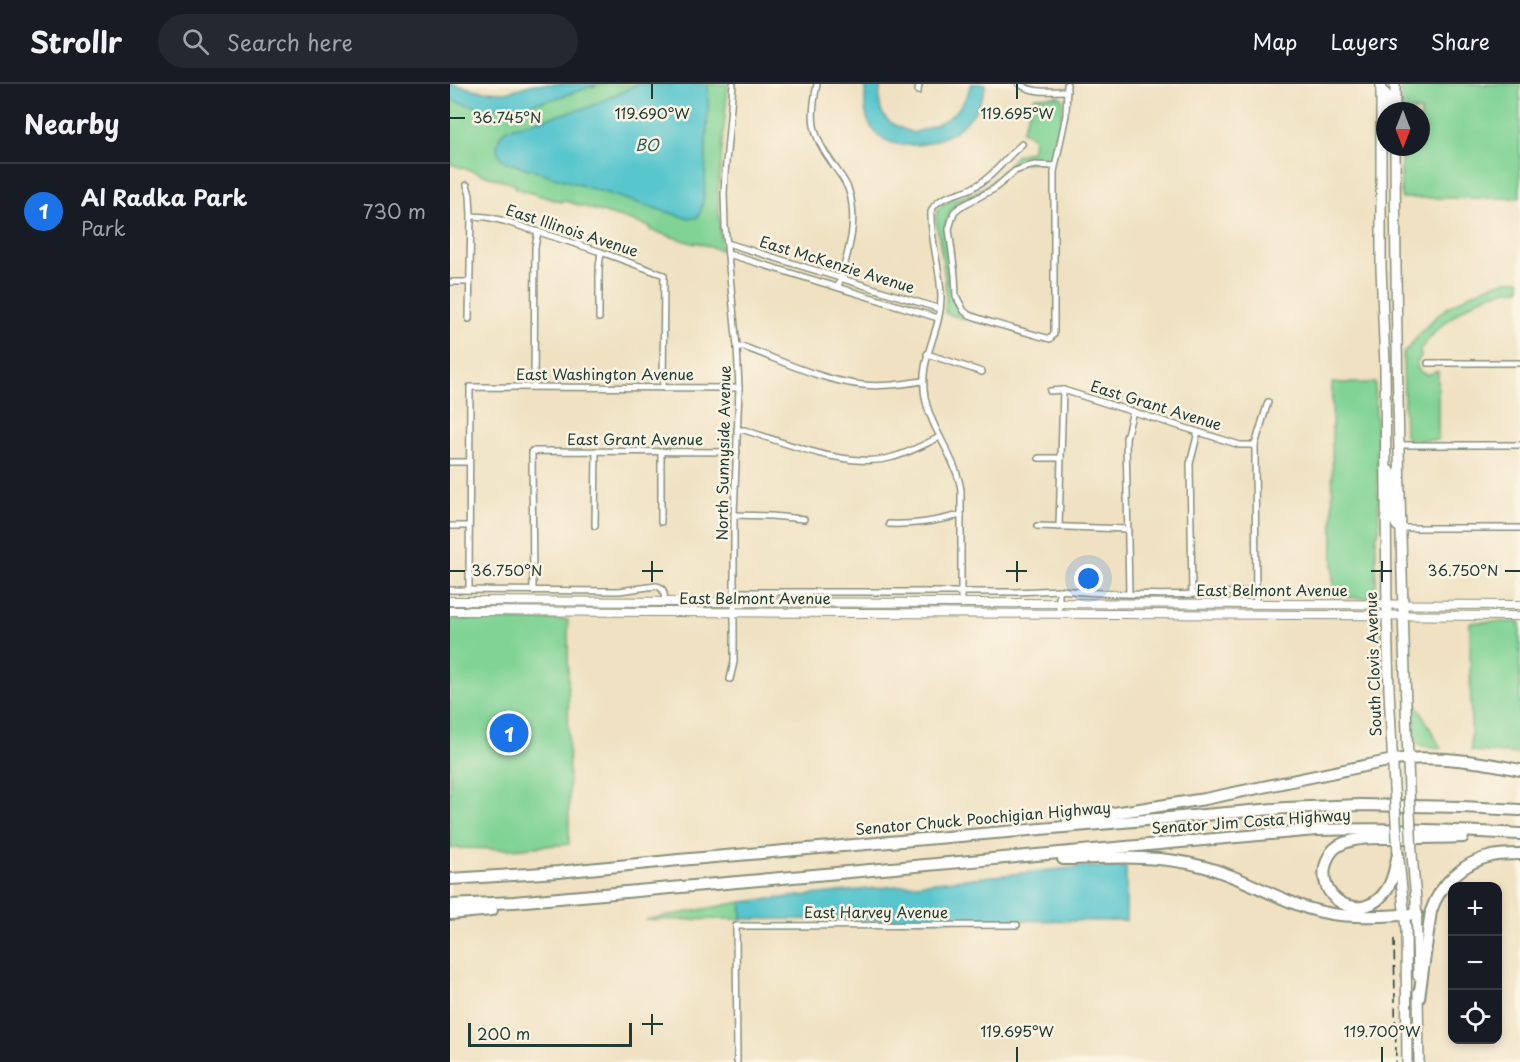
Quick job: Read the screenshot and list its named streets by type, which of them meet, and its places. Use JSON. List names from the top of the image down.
{
  "streets": {
    "highway": ["Senator Chuck Poochigian Highway", "Senator Jim Costa Highway"],
    "main road": ["South Clovis Avenue"],
    "street": [
      "East Illinois Avenue",
      "East McKenzie Avenue",
      "East Washington Avenue",
      "East Grant Avenue",
      "North Sunnyside Avenue",
      "East Belmont Avenue",
      "East Harvey Avenue"
    ]
  },
  "crossings": [
    ["East Illinois Avenue", "East Washington Avenue"],
    ["East McKenzie Avenue", "North Sunnyside Avenue"],
    ["East Washington Avenue", "North Sunnyside Avenue"],
    ["East Grant Avenue", "North Sunnyside Avenue"],
    ["East Grant Avenue", "East Belmont Avenue"],
    ["North Sunnyside Avenue", "East Belmont Avenue"],
    ["East Belmont Avenue", "South Clovis Avenue"]
  ],
  "water": ["BO"],
  "scale_bar": "200 m",
  "north": "bottom",
  "page": {
    "header": "Strollr",
    "search": "Search here",
    "nav": ["Map", "Layers", "Share"],
    "heading": "Nearby",
    "list": [
      {
        "mark": "1",
        "name": "Al Radka Park",
        "note": "Park",
        "value": "730 m"
      }
    ],
    "pins": "1",
    "map_buttons": ["+", "−"],
    "scale": "200 m"
  },
  "coordinates": [
    "119.690°W",
    "119.695°W",
    "36.745°N",
    "36.750°N",
    "119.700°W"
  ]
}
